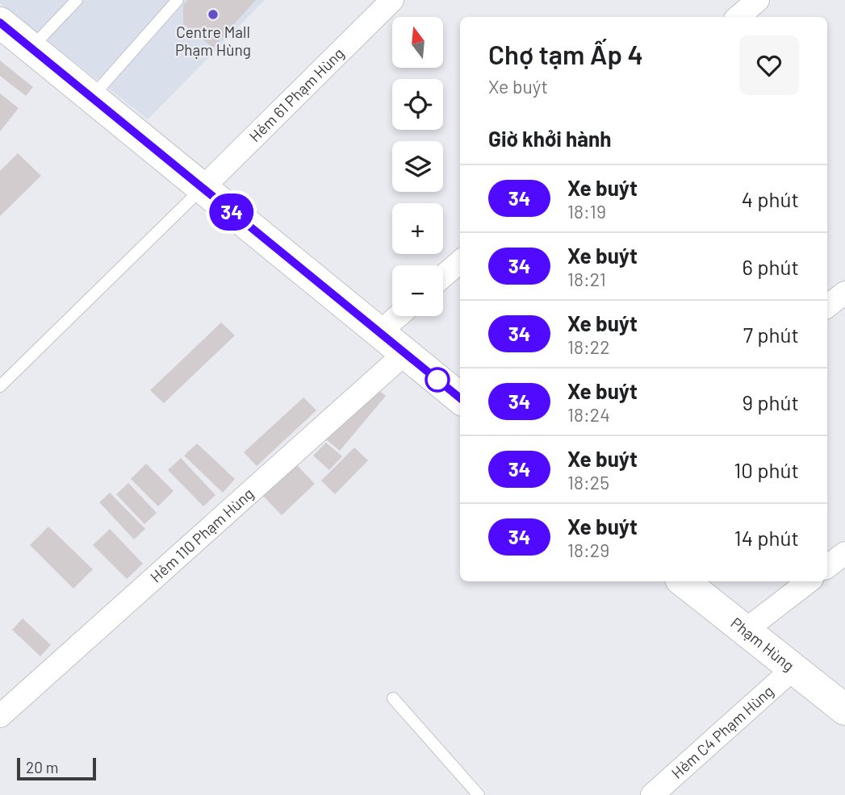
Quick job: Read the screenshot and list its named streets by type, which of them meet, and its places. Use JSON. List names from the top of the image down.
{
  "streets": {
    "main road": ["Phạm Hùng"],
    "street": ["Hẻm 61 Phạm Hùng", "Hẻm 110 Phạm Hùng", "Hẻm C4 Phạm Hùng"]
  },
  "crossings": [
    ["Phạm Hùng", "Hẻm C4 Phạm Hùng"]
  ],
  "places": ["Centre Mall Phạm Hùng"],
  "lines": ["bus line 34"],
  "scale_bar": "20 m",
  "north": "top",
  "page": {
    "on_map": "34",
    "map_buttons": ["+", "−"],
    "heading": [
      ["Chợ tạm Ấp 4", "Xe buýt"],
      "Giờ khởi hành"
    ],
    "list": [
      {
        "mark": "34",
        "name": "Xe buýt",
        "note": "18:19",
        "value": "4 phút"
      },
      {
        "mark": "34",
        "name": "Xe buýt",
        "note": "18:21",
        "value": "6 phút"
      },
      {
        "mark": "34",
        "name": "Xe buýt",
        "note": "18:22",
        "value": "7 phút"
      },
      {
        "mark": "34",
        "name": "Xe buýt",
        "note": "18:24",
        "value": "9 phút"
      },
      {
        "mark": "34",
        "name": "Xe buýt",
        "note": "18:25",
        "value": "10 phút"
      },
      {
        "mark": "34",
        "name": "Xe buýt",
        "note": "18:29",
        "value": "14 phút"
      }
    ],
    "scale": "20 m"
  }
}
